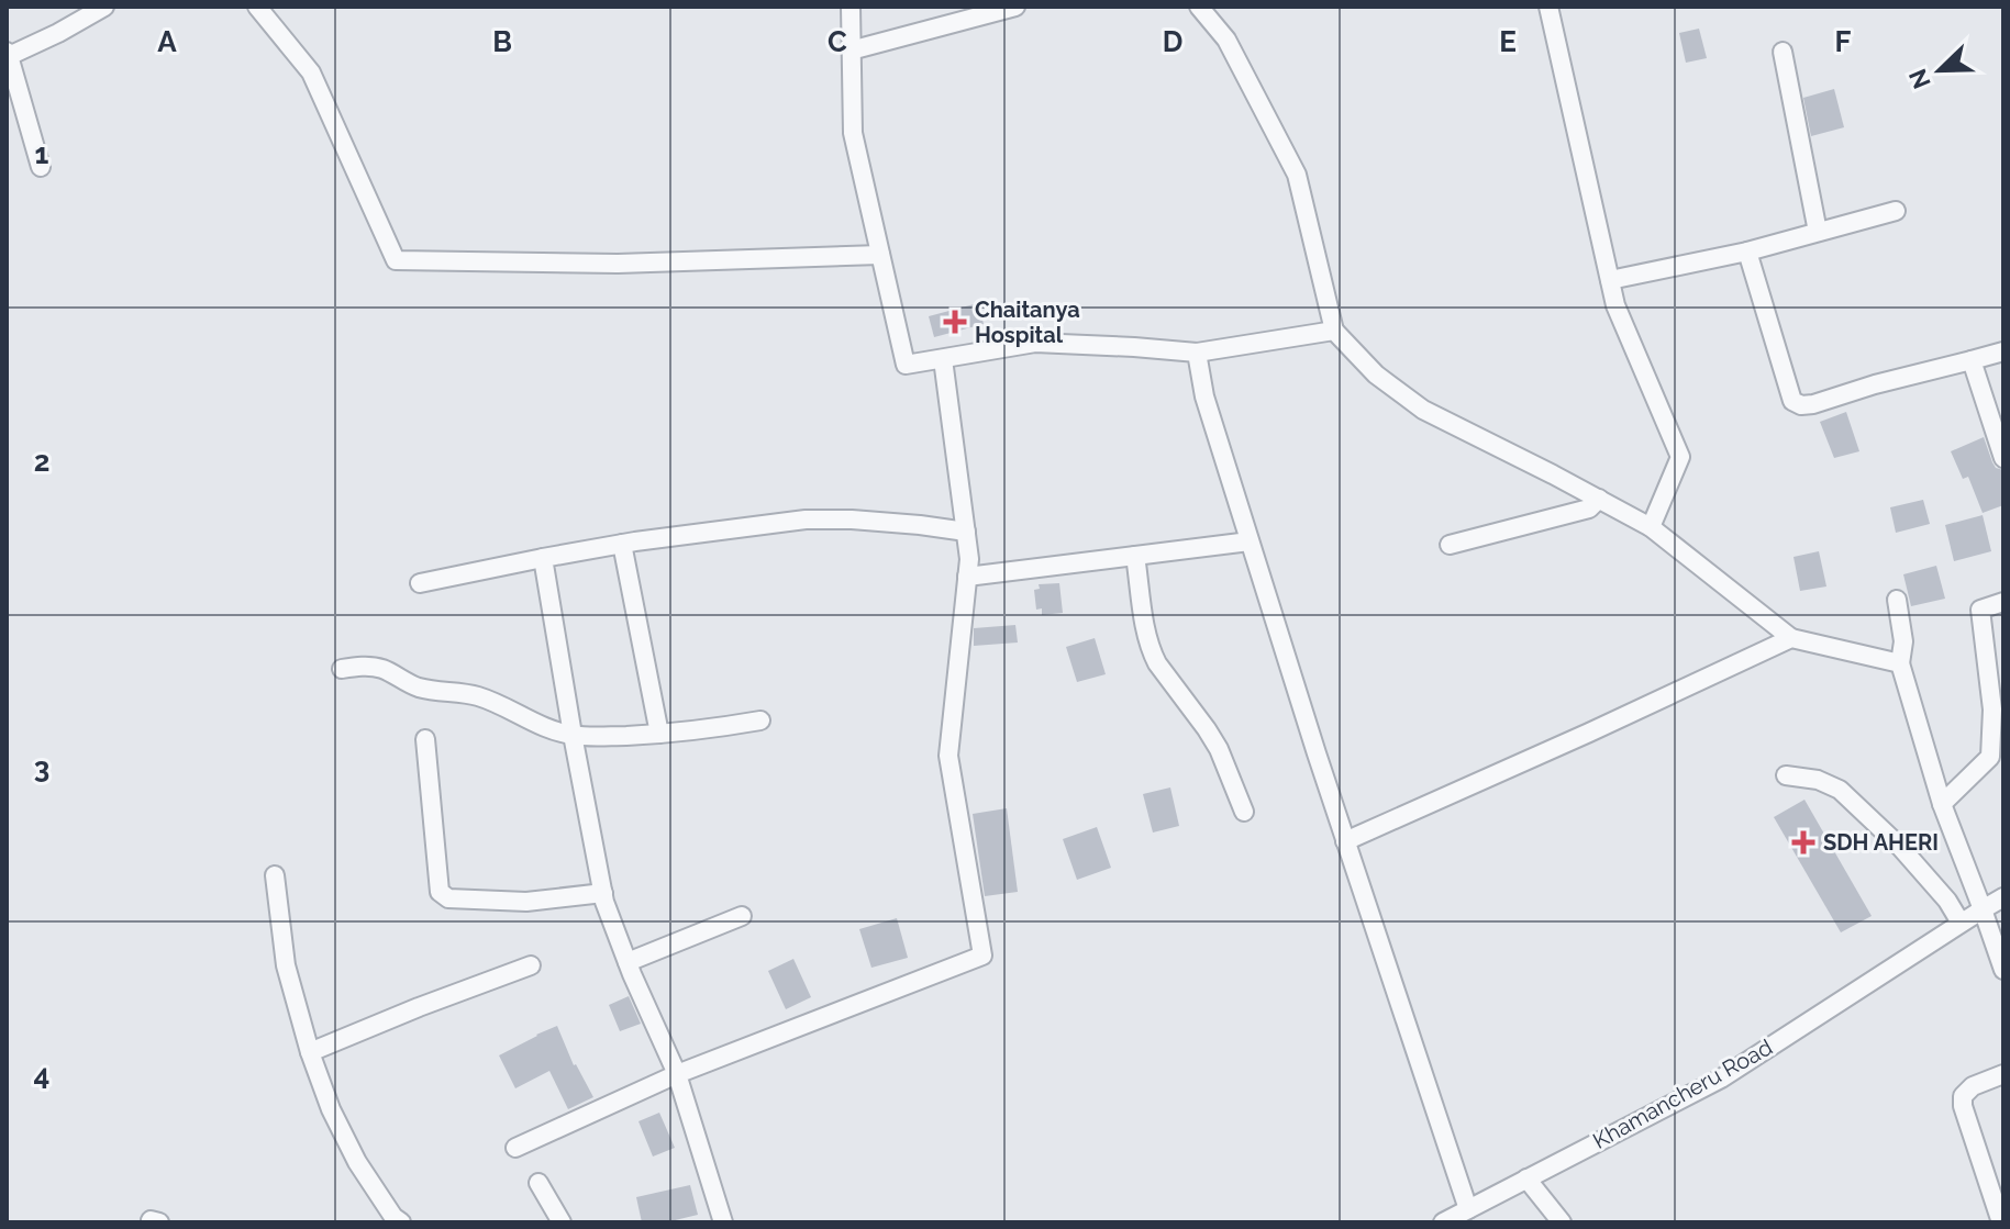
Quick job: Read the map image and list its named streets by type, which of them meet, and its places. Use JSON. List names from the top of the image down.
{
  "streets": {
    "street": ["Khamancheru Road"]
  },
  "places": {
    "health": ["Chaitanya Hospital", "SDH AHERI"]
  },
  "north": "bottom left",
  "grid": {
    "columns": [
      "A",
      "B",
      "C",
      "D",
      "E",
      "F"
    ],
    "rows": [
      "1",
      "2",
      "3",
      "4"
    ]
  }
}
